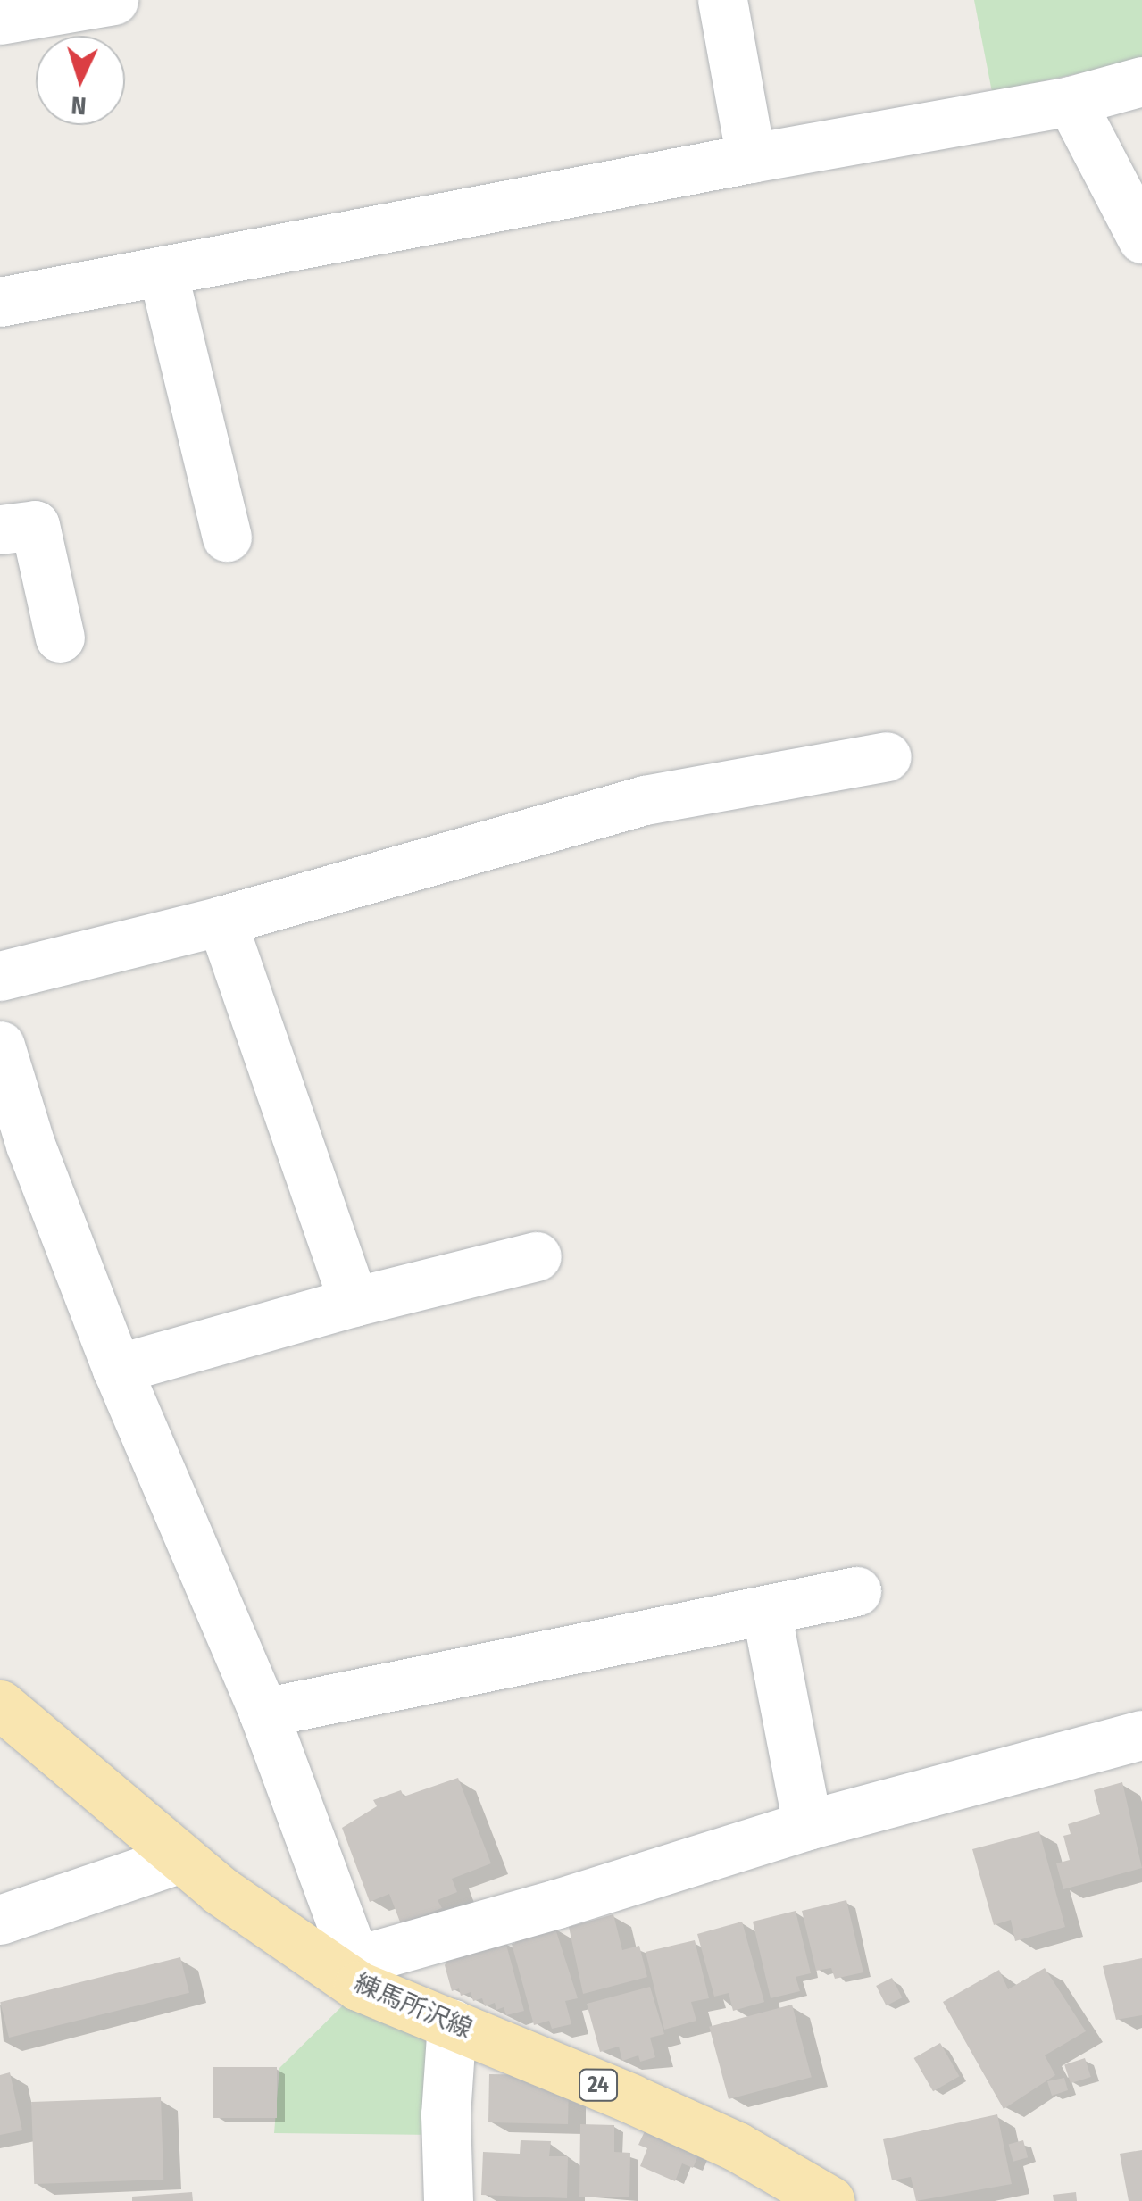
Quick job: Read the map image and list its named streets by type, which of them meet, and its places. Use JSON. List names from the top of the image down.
{
  "streets": {
    "main road": ["練馬所沢線", "24"]
  },
  "north": "bottom"
}
